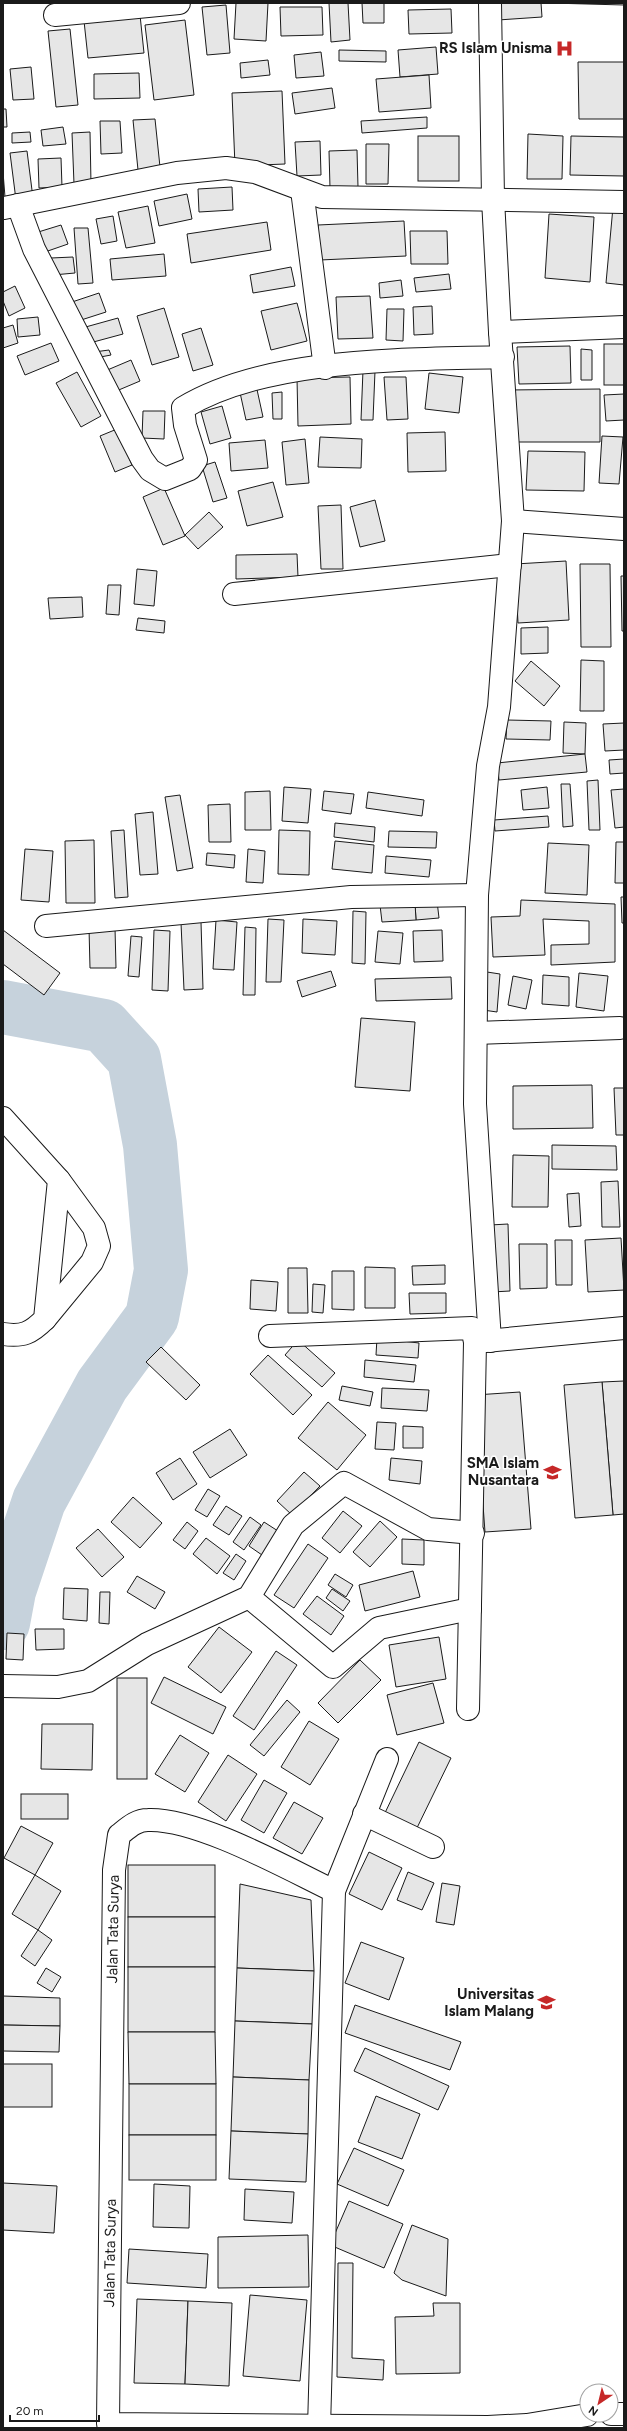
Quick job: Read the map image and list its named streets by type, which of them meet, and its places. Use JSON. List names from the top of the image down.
{
  "streets": {
    "street": ["Jalan Tata Surya"]
  },
  "places": {
    "hospital": ["RS Islam Unisma"],
    "school or university": ["SMA Islam Nusantara", "Universitas Islam Malang"]
  },
  "scale_bar": "20 m",
  "north": "bottom left"
}
